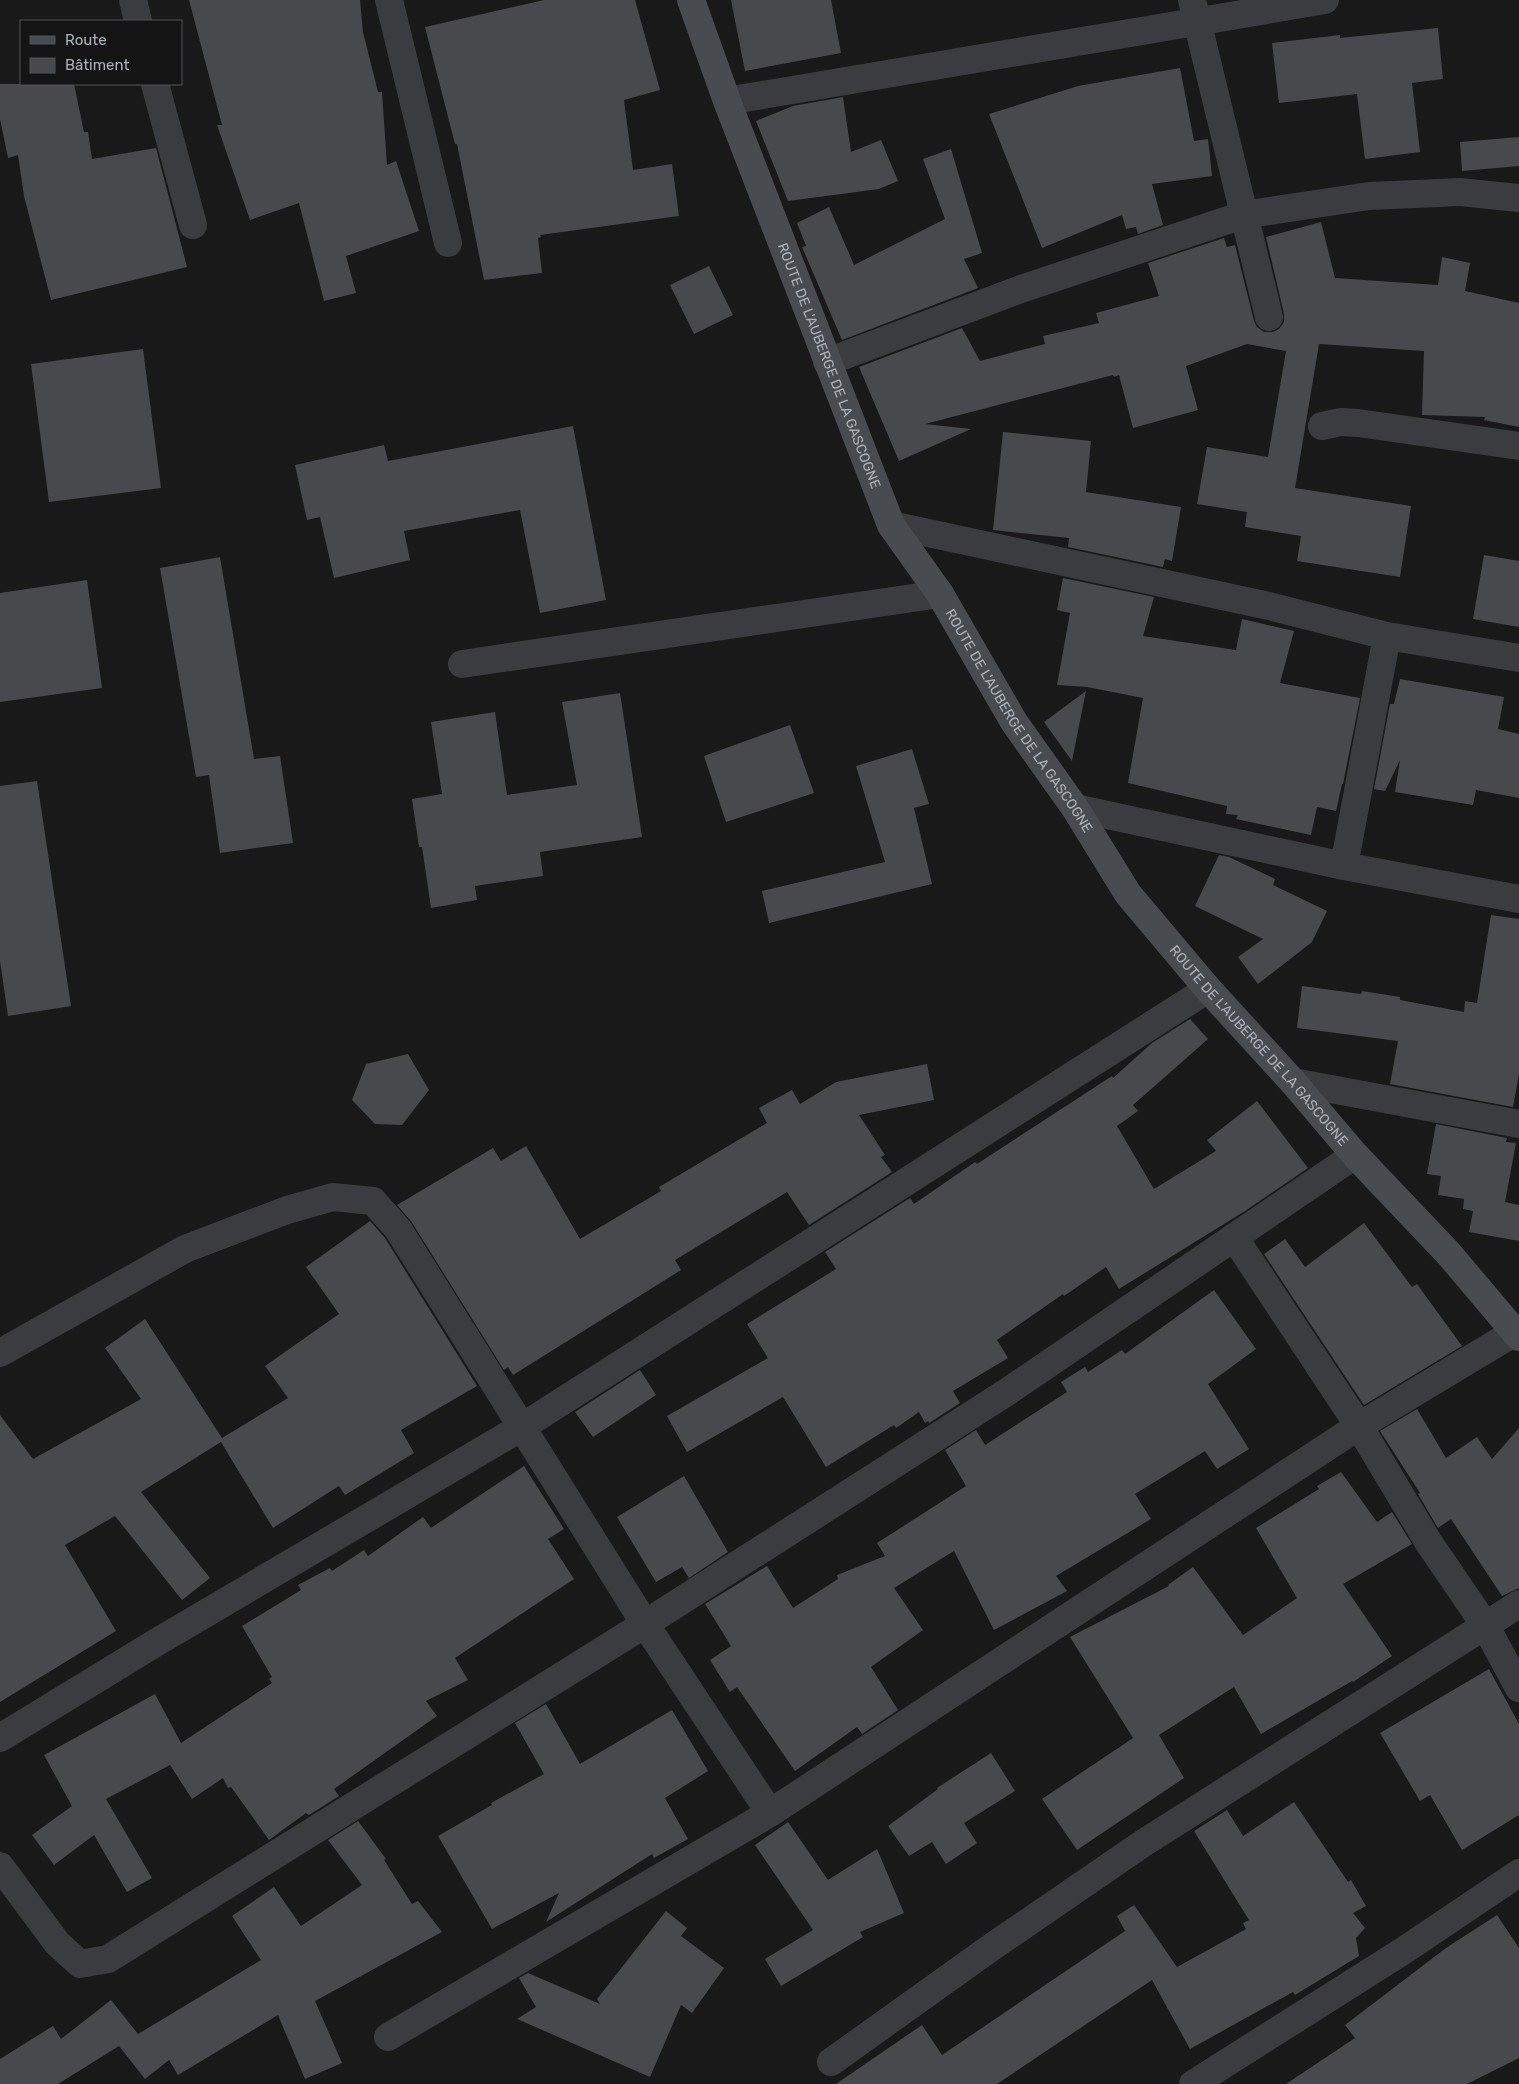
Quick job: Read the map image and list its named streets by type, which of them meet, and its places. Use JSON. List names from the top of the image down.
{
  "streets": {
    "street": ["ROUTE DE L'AUBERGE DE LA GASCOGNE"]
  },
  "legend": ["Route", "Bâtiment"]
}
